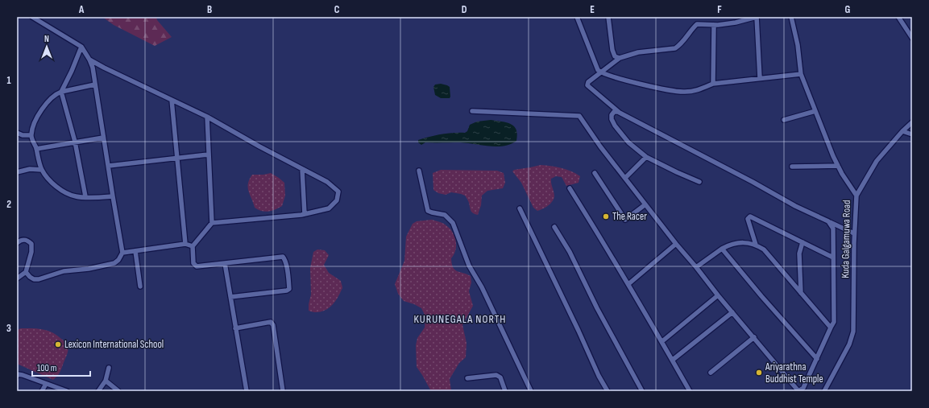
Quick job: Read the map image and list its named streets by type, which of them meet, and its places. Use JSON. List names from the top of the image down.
{
  "streets": {
    "street": ["Kuda Galgamuwa Road"]
  },
  "districts": ["KURUNEGALA NORTH"],
  "places": ["The Racer", "Lexicon International School", "Ariyarathna Buddhist Temple"],
  "scale_bar": "100 m",
  "north": "top",
  "grid": {
    "columns": [
      "A",
      "B",
      "C",
      "D",
      "E",
      "F",
      "G"
    ],
    "rows": ["1", "2", "3"]
  }
}
